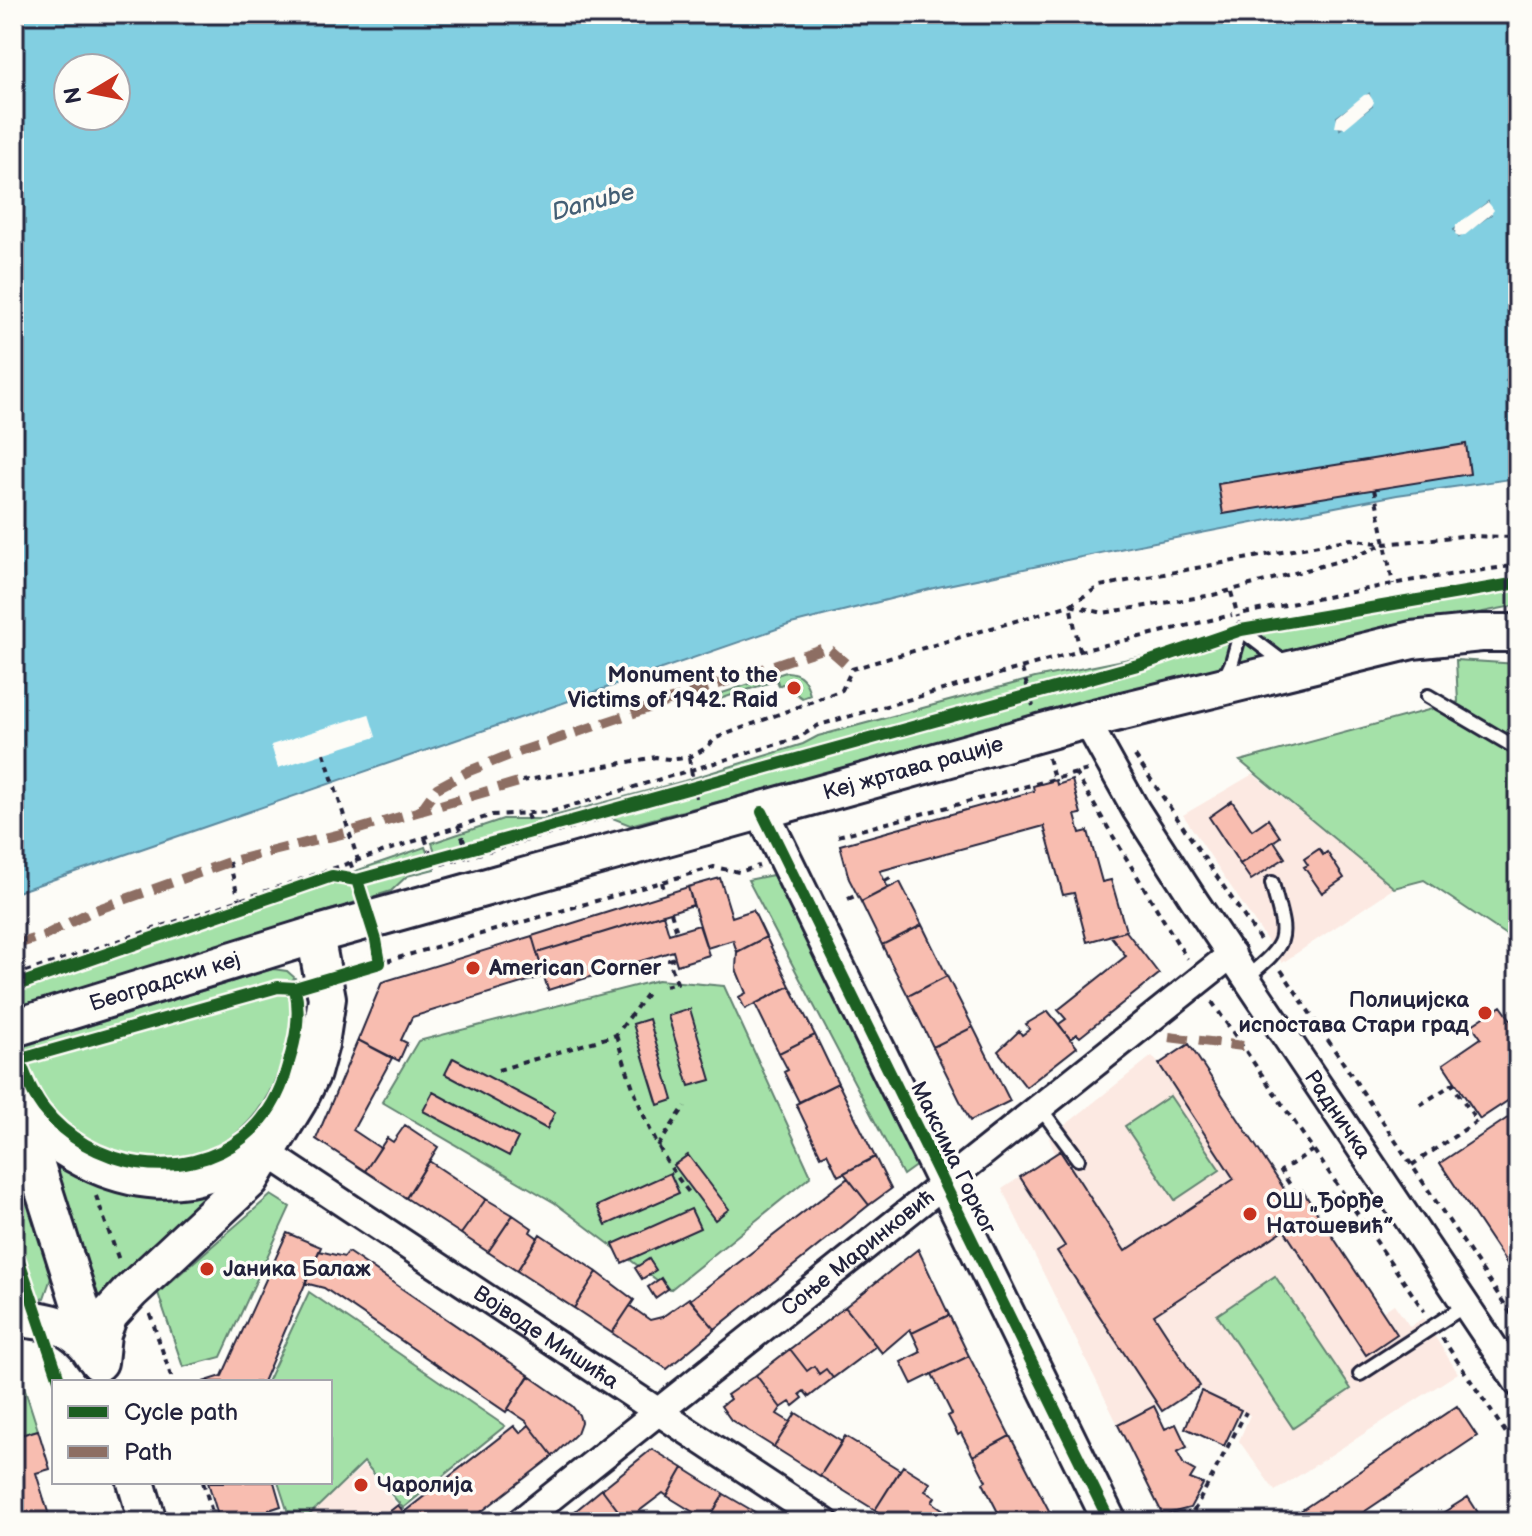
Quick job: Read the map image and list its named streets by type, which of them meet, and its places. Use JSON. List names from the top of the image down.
{
  "streets": {
    "main road": ["Кеј жртава рације", "Београдски кеј"],
    "street": [
      "Радничка",
      "Максима Горког",
      "Соње Маринковић",
      "Војводе Мишића"
    ]
  },
  "crossings": [
    ["Кеј жртава рације", "Београдски кеј"],
    ["Кеј жртава рације", "Радничка"],
    ["Кеј жртава рације", "Максима Горког"],
    ["Радничка", "Соње Маринковић"],
    ["Максима Горког", "Соње Маринковић"],
    ["Соње Маринковић", "Војводе Мишића"]
  ],
  "water": ["Danube"],
  "places": [
    "Monument to the Victims of 1942. Raid",
    "American Corner",
    "Полицијска испостава Стари град",
    "ОШ „Ђорђе Натошевић”",
    "Јаника Балаж",
    "Чаролија"
  ],
  "legend": ["Cycle path", "Path"],
  "north": "left"
}
